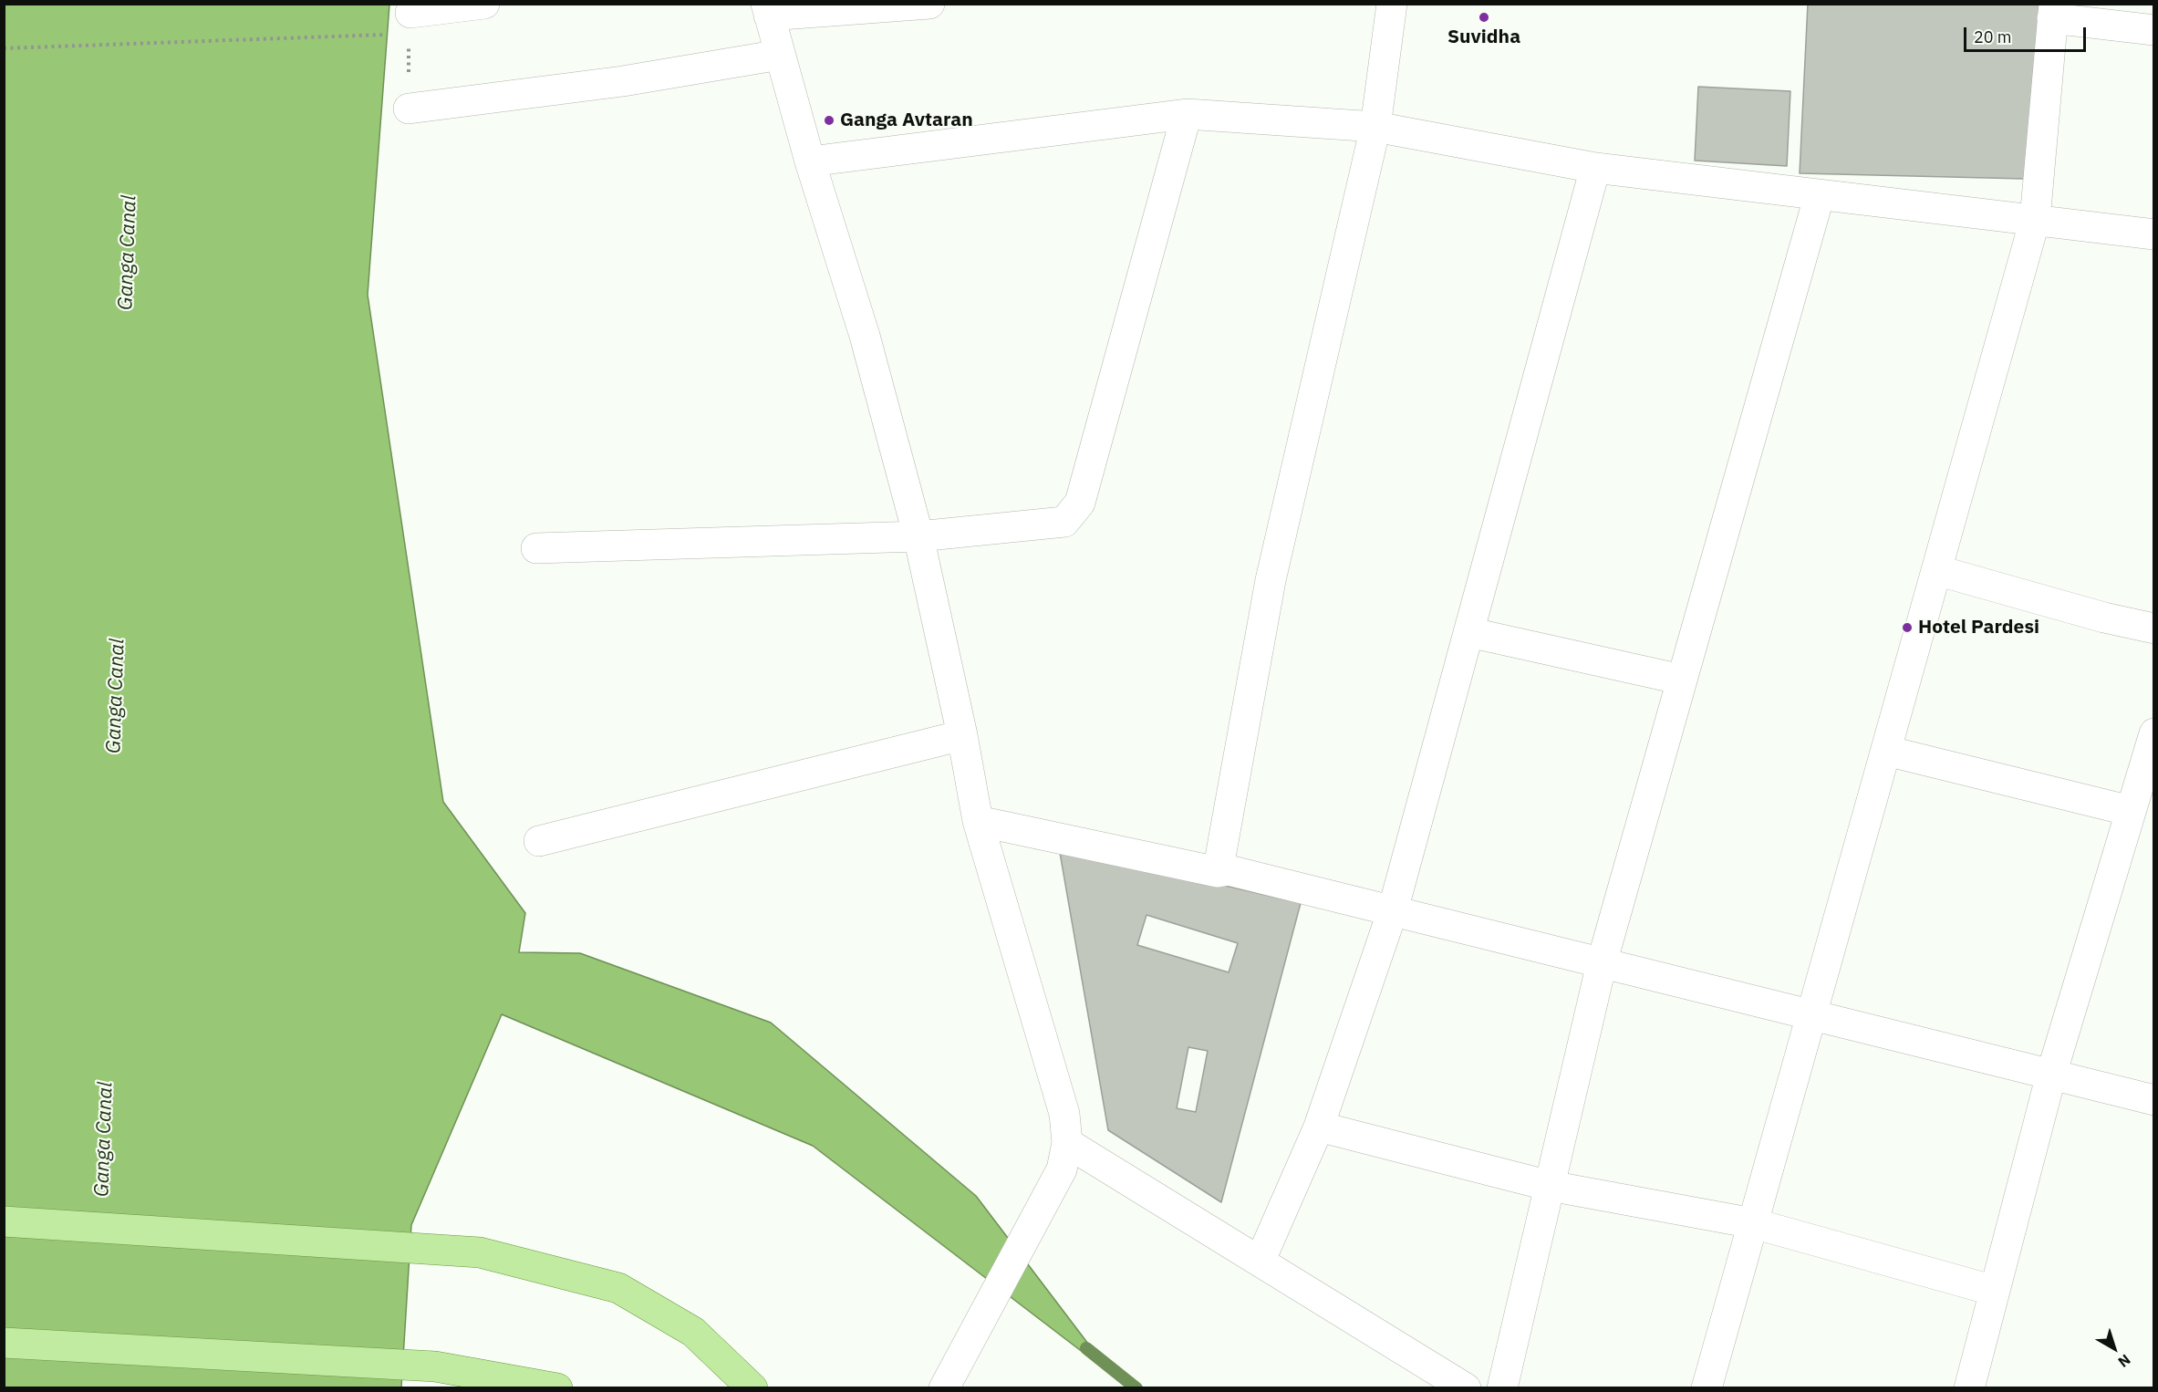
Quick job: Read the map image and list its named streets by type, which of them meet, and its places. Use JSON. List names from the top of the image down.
{
  "water": ["Ganga Canal"],
  "places": ["Suvidha", "Ganga Avtaran", "Hotel Pardesi"],
  "scale_bar": "20 m",
  "north": "bottom right"
}
